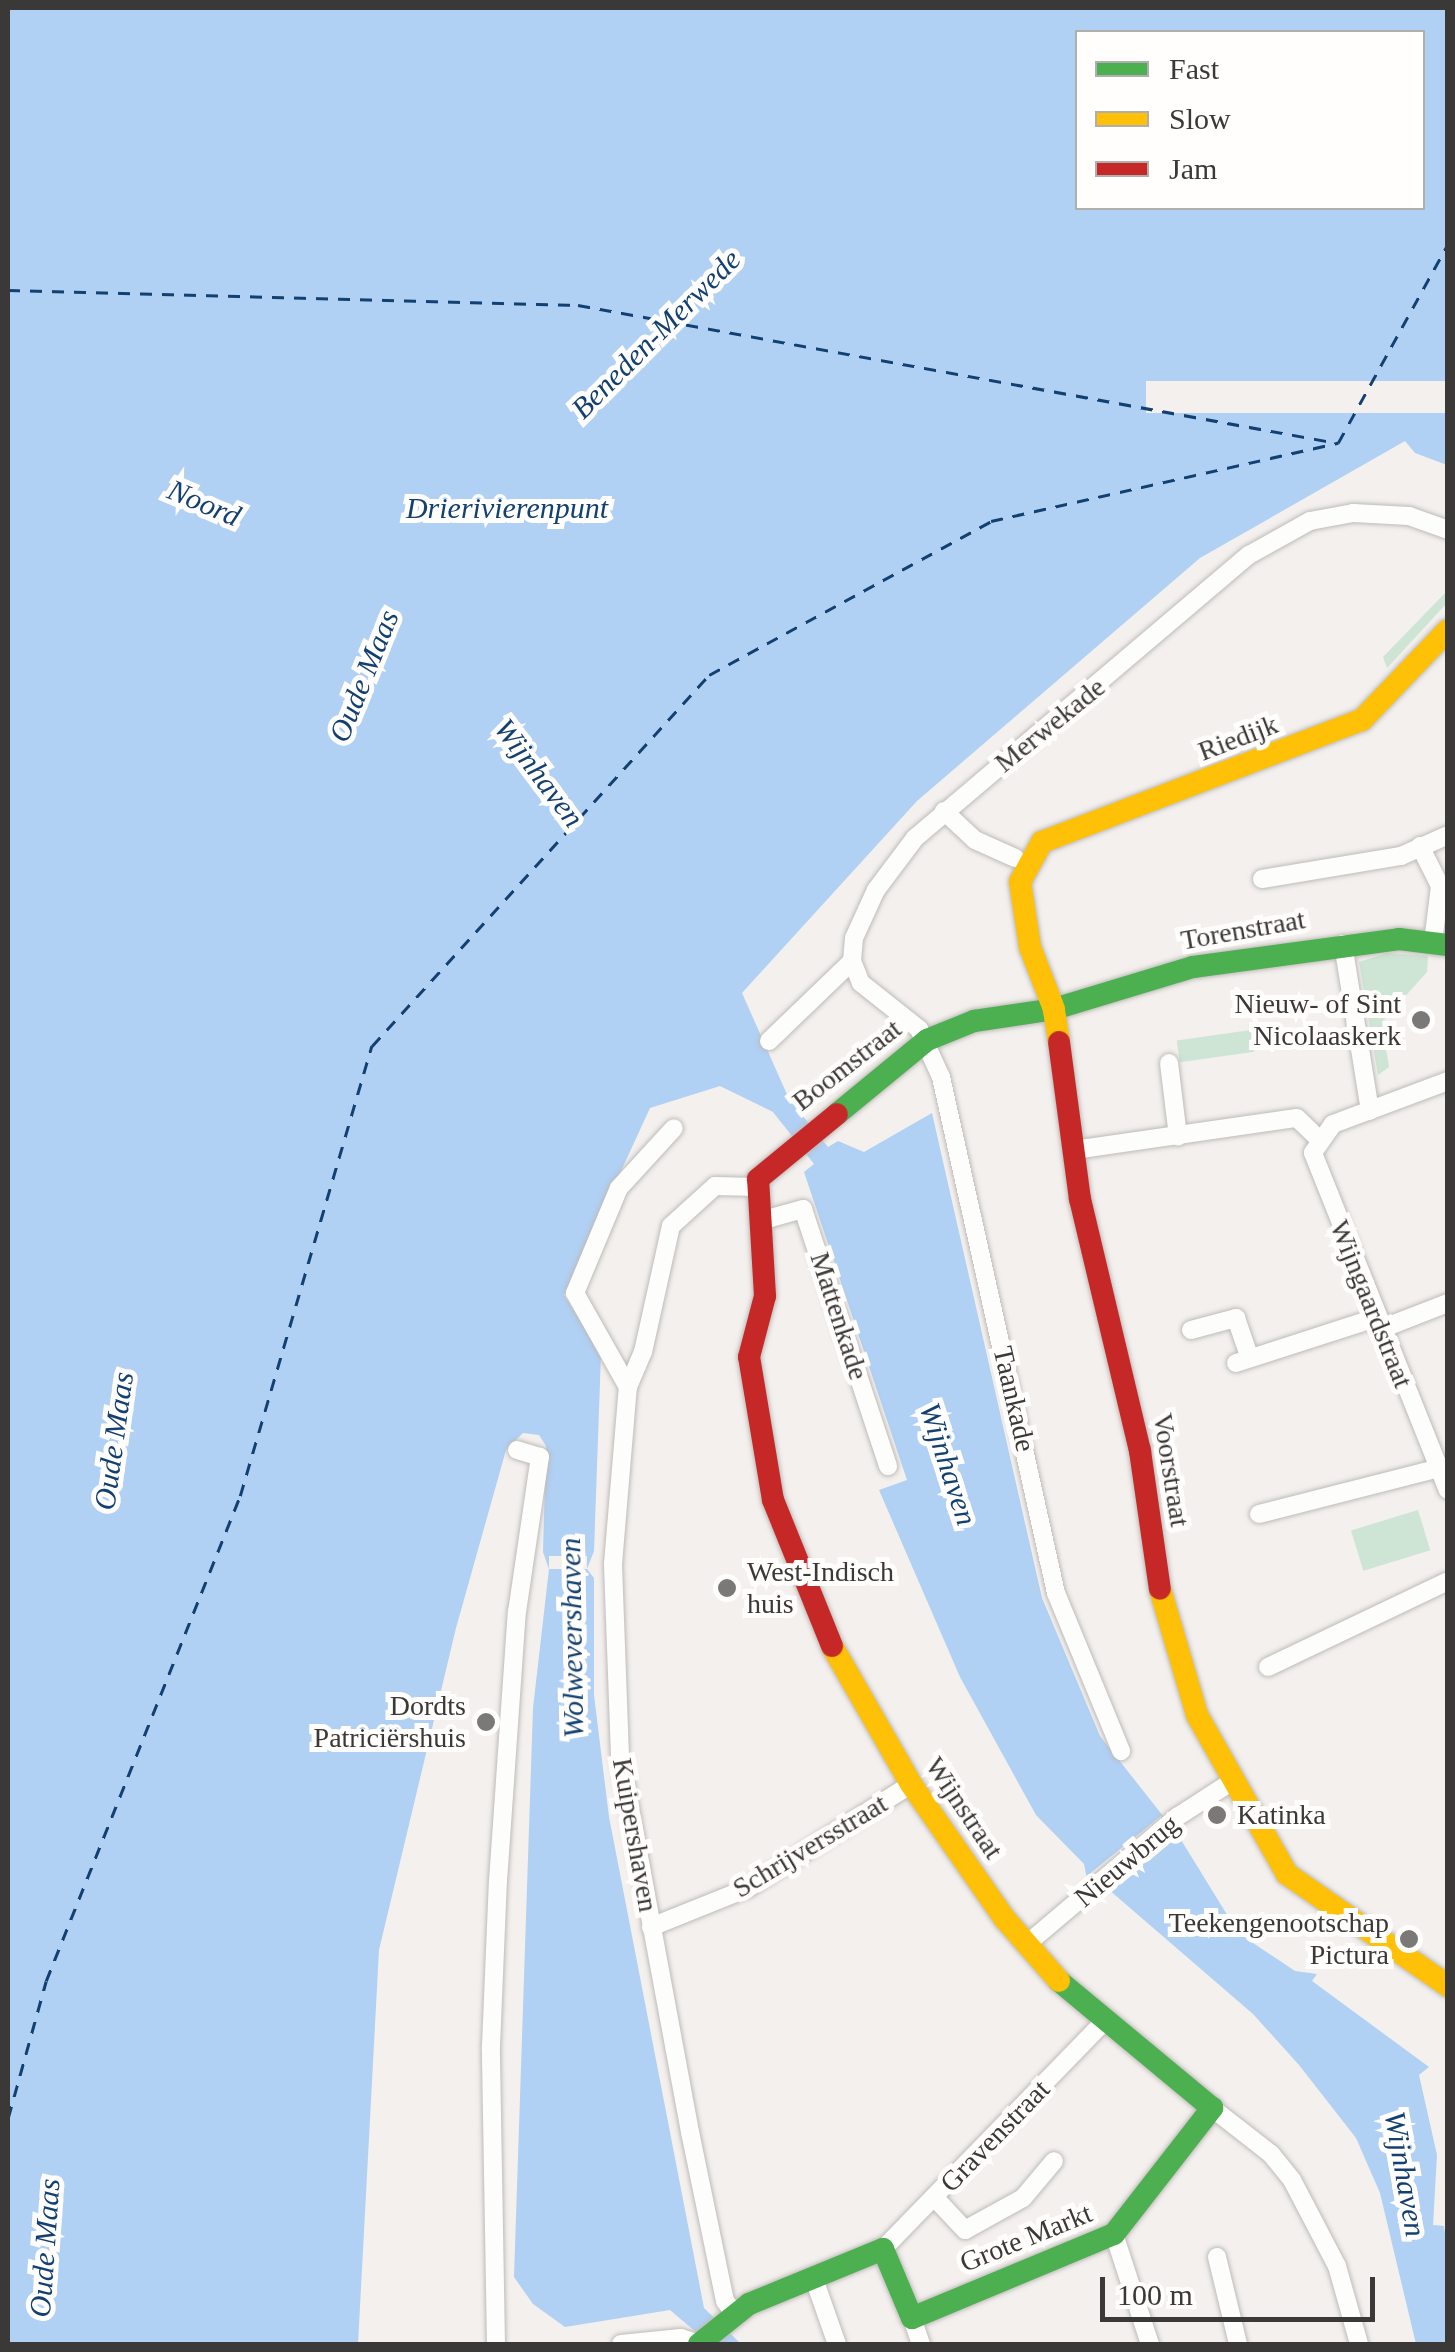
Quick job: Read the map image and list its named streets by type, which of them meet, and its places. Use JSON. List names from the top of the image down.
{
  "streets": {
    "street": [
      "Merwekade",
      "Riedijk",
      "Torenstraat",
      "Boomstraat",
      "Wijngaardstraat",
      "Mattenkade",
      "Taankade",
      "Voorstraat",
      "Wijnstraat",
      "Kuipershaven",
      "Schrijversstraat",
      "Nieuwbrug",
      "Gravenstraat",
      "Grote Markt"
    ]
  },
  "crossings": [
    ["Riedijk", "Voorstraat"],
    ["Torenstraat", "Boomstraat"],
    ["Torenstraat", "Voorstraat"],
    ["Boomstraat", "Taankade"],
    ["Boomstraat", "Voorstraat"],
    ["Boomstraat", "Wijnstraat"],
    ["Boomstraat", "Kuipershaven"],
    ["Mattenkade", "Wijnstraat"],
    ["Voorstraat", "Nieuwbrug"],
    ["Wijnstraat", "Kuipershaven"],
    ["Wijnstraat", "Schrijversstraat"],
    ["Wijnstraat", "Nieuwbrug"],
    ["Wijnstraat", "Gravenstraat"],
    ["Kuipershaven", "Schrijversstraat"]
  ],
  "water": [
    "Beneden-Merwede",
    "Noord",
    "Drierivierenpunt",
    "Oude Maas",
    "Wijnhaven",
    "Wolwevershaven"
  ],
  "places": [
    "Nieuw- of Sint Nicolaaskerk",
    "West-Indisch huis",
    "Dordts Patriciërshuis",
    "Katinka",
    "Teekengenootschap Pictura"
  ],
  "legend": ["Fast", "Slow", "Jam"],
  "scale_bar": "100 m"
}
